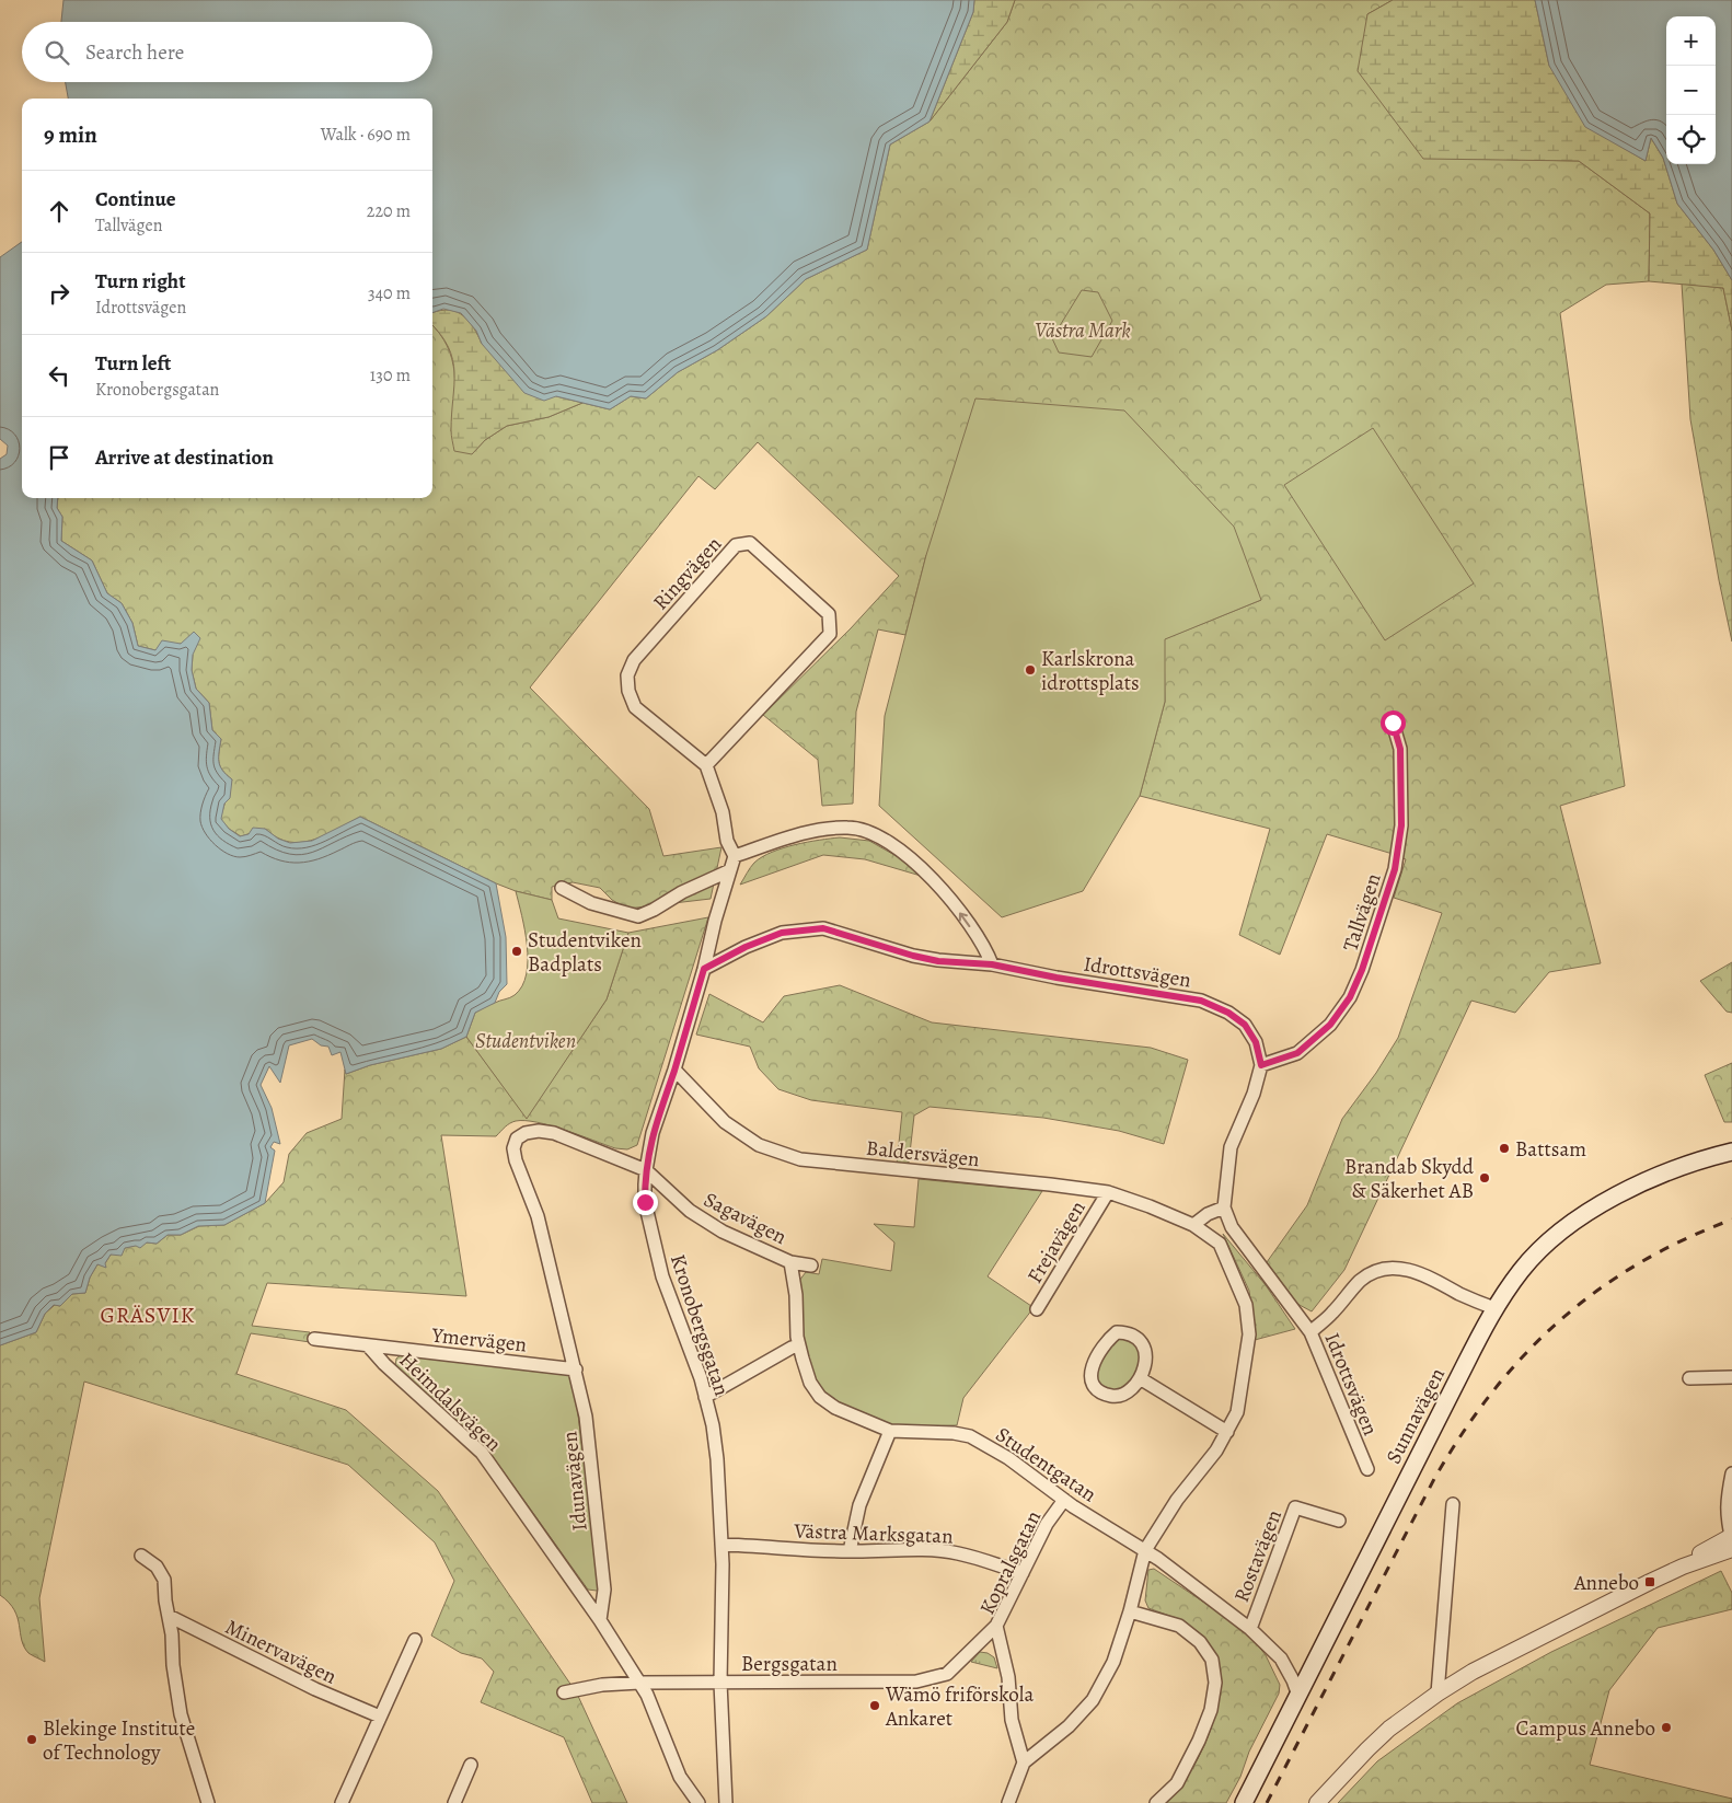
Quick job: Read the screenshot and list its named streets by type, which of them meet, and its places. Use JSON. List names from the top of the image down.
{
  "streets": {
    "main road": ["Sunnavägen"],
    "street": [
      "Ringvägen",
      "Tallvägen",
      "Idrottsvägen",
      "Baldersvägen",
      "Sagavägen",
      "Frejavägen",
      "Kronobergsgatan",
      "Ymervägen",
      "Heimdalsvägen",
      "Studentgatan",
      "Idunavägen",
      "Västra Marksgatan",
      "Rostavägen",
      "Kopralsgatan",
      "Minervavägen",
      "Bergsgatan"
    ]
  },
  "crossings": [
    ["Tallvägen", "Idrottsvägen"],
    ["Idrottsvägen", "Kronobergsgatan"],
    ["Baldersvägen", "Frejavägen"],
    ["Baldersvägen", "Kronobergsgatan"],
    ["Baldersvägen", "Studentgatan"],
    ["Baldersvägen", "Kopralsgatan"],
    ["Sagavägen", "Kronobergsgatan"],
    ["Sagavägen", "Studentgatan"],
    ["Sagavägen", "Idunavägen"],
    ["Kronobergsgatan", "Idunavägen"],
    ["Kronobergsgatan", "Västra Marksgatan"],
    ["Kronobergsgatan", "Bergsgatan"],
    ["Ymervägen", "Heimdalsvägen"],
    ["Ymervägen", "Idunavägen"],
    ["Heimdalsvägen", "Idunavägen"],
    ["Sunnavägen", "Studentgatan"],
    ["Studentgatan", "Rostavägen"],
    ["Studentgatan", "Kopralsgatan"],
    ["Västra Marksgatan", "Kopralsgatan"],
    ["Kopralsgatan", "Bergsgatan"]
  ],
  "districts": ["GRÄSVIK"],
  "parks": ["Västra Mark", "Studentviken"],
  "places": {
    "other": [
      "Karlskrona idrottsplats",
      "Studentviken Badplats",
      "Battsam",
      "Brandab Skydd & Säkerhet AB",
      "Wämö friförskola Ankaret",
      "Campus Annebo",
      "Blekinge Institute of Technology"
    ],
    "transit": ["Annebo"]
  },
  "page": {
    "map_buttons": ["+", "−"],
    "search": "Search here",
    "heading": ["9 min", "Walk · 690 m"],
    "list": [
      ["Continue", "Tallvägen", "220 m"],
      ["Turn right", "Idrottsvägen", "340 m"],
      ["Turn left", "Kronobergsgatan", "130 m"],
      "Arrive at destination"
    ]
  }
}
